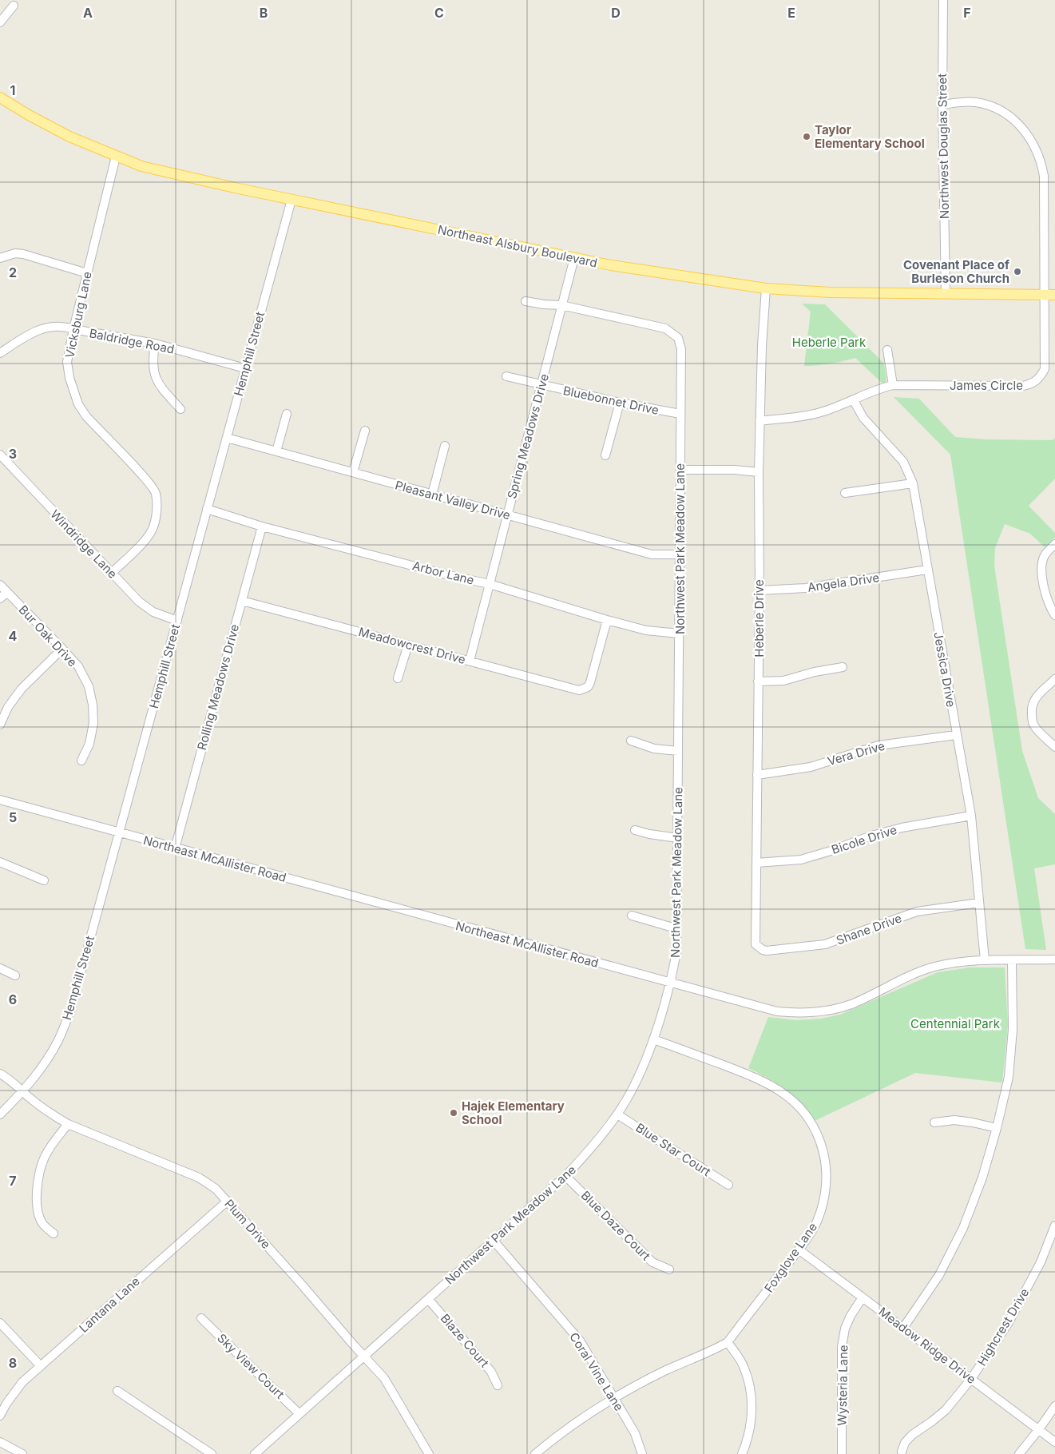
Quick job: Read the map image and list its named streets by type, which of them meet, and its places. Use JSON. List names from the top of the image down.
{
  "streets": {
    "main road": ["Northeast Alsbury Boulevard"],
    "street": [
      "Northwest Douglas Street",
      "Vicksburg Lane",
      "Baldridge Road",
      "Hemphill Street",
      "James Circle",
      "Bluebonnet Drive",
      "Spring Meadows Drive",
      "Pleasant Valley Drive",
      "Windridge Lane",
      "Northwest Park Meadow Lane",
      "Arbor Lane",
      "Angela Drive",
      "Heberle Drive",
      "Bur Oak Drive",
      "Meadowcrest Drive",
      "Jessica Drive",
      "Rolling Meadows Drive",
      "Vera Drive",
      "Bicole Drive",
      "Northeast McAllister Road",
      "Shane Drive",
      "Blue Star Court",
      "Plum Drive",
      "Blue Daze Court",
      "Foxglove Lane",
      "Lantana Lane",
      "Highcrest Drive",
      "Blaze Court",
      "Meadow Ridge Drive",
      "Sky View Court",
      "Coral Vine Lane",
      "Wysteria Lane"
    ]
  },
  "crossings": [
    ["Northwest Douglas Street", "Northeast Alsbury Boulevard"],
    ["Northwest Douglas Street", "James Circle"],
    ["Northeast Alsbury Boulevard", "Vicksburg Lane"],
    ["Northeast Alsbury Boulevard", "Hemphill Street"],
    ["Northeast Alsbury Boulevard", "James Circle"],
    ["Northeast Alsbury Boulevard", "Spring Meadows Drive"],
    ["Northeast Alsbury Boulevard", "Heberle Drive"],
    ["Vicksburg Lane", "Baldridge Road"],
    ["Vicksburg Lane", "Windridge Lane"],
    ["Baldridge Road", "Hemphill Street"],
    ["Hemphill Street", "Pleasant Valley Drive"],
    ["Hemphill Street", "Windridge Lane"],
    ["Hemphill Street", "Arbor Lane"],
    ["Hemphill Street", "Northeast McAllister Road"],
    ["Hemphill Street", "Plum Drive"],
    ["James Circle", "Heberle Drive"],
    ["James Circle", "Jessica Drive"],
    ["Bluebonnet Drive", "Spring Meadows Drive"],
    ["Bluebonnet Drive", "Northwest Park Meadow Lane"],
    ["Spring Meadows Drive", "Pleasant Valley Drive"],
    ["Spring Meadows Drive", "Northwest Park Meadow Lane"],
    ["Spring Meadows Drive", "Arbor Lane"],
    ["Spring Meadows Drive", "Meadowcrest Drive"],
    ["Pleasant Valley Drive", "Northwest Park Meadow Lane"],
    ["Northwest Park Meadow Lane", "Arbor Lane"],
    ["Northwest Park Meadow Lane", "Northeast McAllister Road"],
    ["Northwest Park Meadow Lane", "Blue Star Court"],
    ["Northwest Park Meadow Lane", "Plum Drive"],
    ["Northwest Park Meadow Lane", "Blue Daze Court"],
    ["Northwest Park Meadow Lane", "Foxglove Lane"],
    ["Northwest Park Meadow Lane", "Blaze Court"],
    ["Northwest Park Meadow Lane", "Sky View Court"],
    ["Northwest Park Meadow Lane", "Coral Vine Lane"],
    ["Arbor Lane", "Meadowcrest Drive"],
    ["Arbor Lane", "Rolling Meadows Drive"],
    ["Angela Drive", "Heberle Drive"],
    ["Angela Drive", "Jessica Drive"],
    ["Heberle Drive", "Vera Drive"],
    ["Heberle Drive", "Bicole Drive"],
    ["Heberle Drive", "Shane Drive"],
    ["Meadowcrest Drive", "Rolling Meadows Drive"],
    ["Jessica Drive", "Vera Drive"],
    ["Jessica Drive", "Bicole Drive"],
    ["Jessica Drive", "Northeast McAllister Road"],
    ["Jessica Drive", "Shane Drive"],
    ["Rolling Meadows Drive", "Northeast McAllister Road"],
    ["Plum Drive", "Lantana Lane"],
    ["Foxglove Lane", "Meadow Ridge Drive"],
    ["Foxglove Lane", "Coral Vine Lane"],
    ["Highcrest Drive", "Meadow Ridge Drive"],
    ["Meadow Ridge Drive", "Wysteria Lane"]
  ],
  "parks": ["Heberle Park", "Centennial Park"],
  "places": ["Taylor Elementary School", "Covenant Place of Burleson Church", "Hajek Elementary School"],
  "grid": {
    "columns": [
      "A",
      "B",
      "C",
      "D",
      "E",
      "F"
    ],
    "rows": [
      "1",
      "2",
      "3",
      "4",
      "5",
      "6",
      "7",
      "8"
    ]
  }
}
